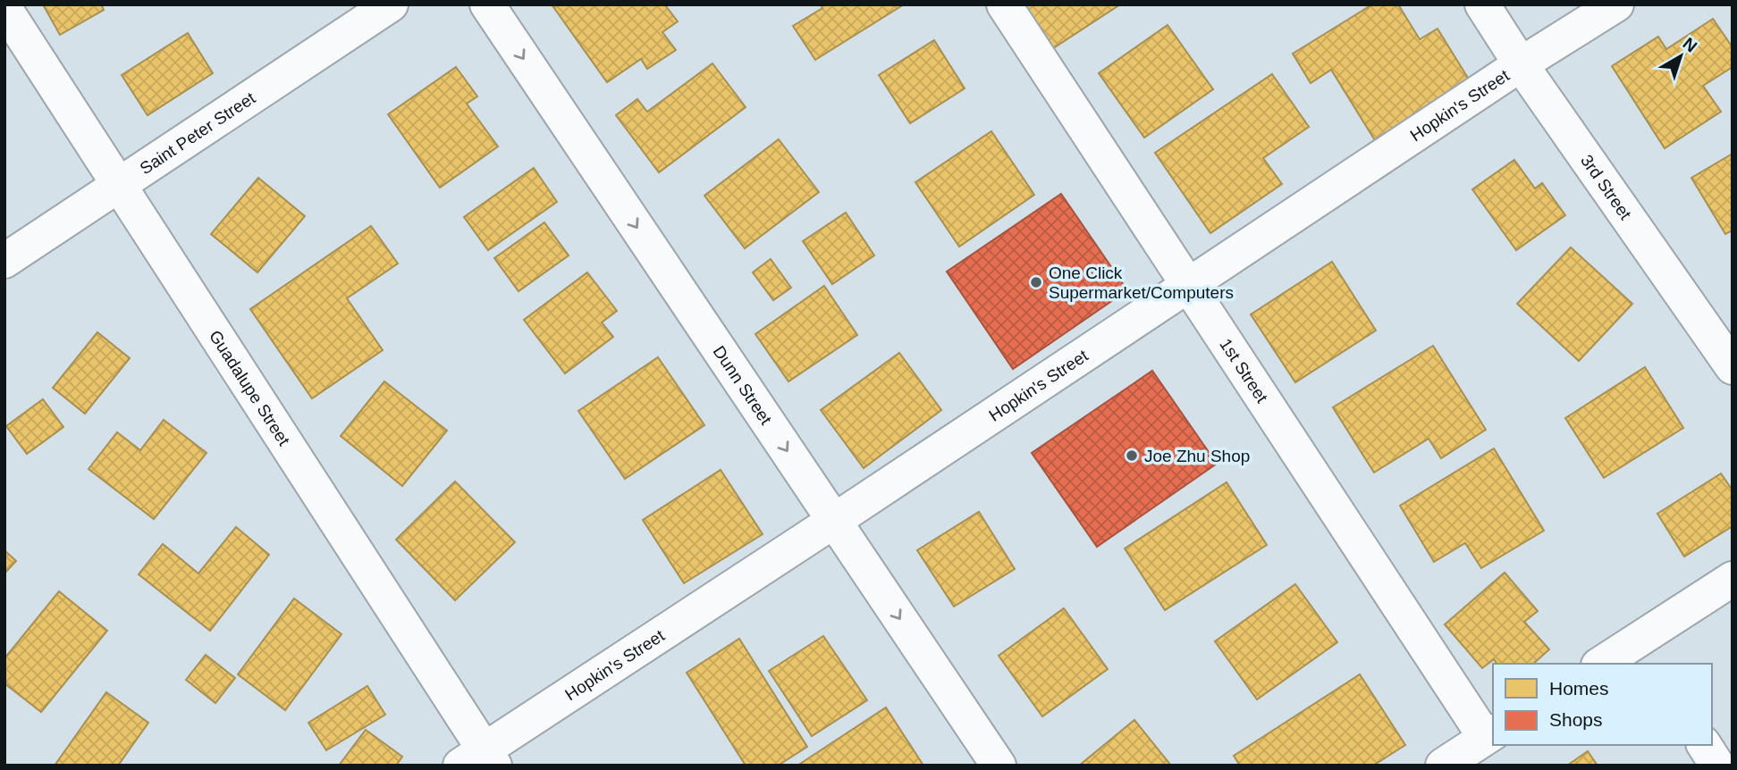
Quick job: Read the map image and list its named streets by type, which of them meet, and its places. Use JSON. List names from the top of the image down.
{
  "streets": {
    "street": [
      "Hopkin's Street",
      "Saint Peter Street",
      "3rd Street",
      "1st Street",
      "Dunn Street",
      "Guadalupe Street"
    ]
  },
  "crossings": [
    ["Hopkin's Street", "3rd Street"],
    ["Hopkin's Street", "1st Street"],
    ["Hopkin's Street", "Dunn Street"],
    ["Hopkin's Street", "Guadalupe Street"],
    ["Saint Peter Street", "Guadalupe Street"]
  ],
  "one_way": ["Dunn Street"],
  "places": ["One Click Supermarket/Computers", "Joe Zhu Shop"],
  "legend": ["Homes", "Shops"],
  "north": "top right"
}
